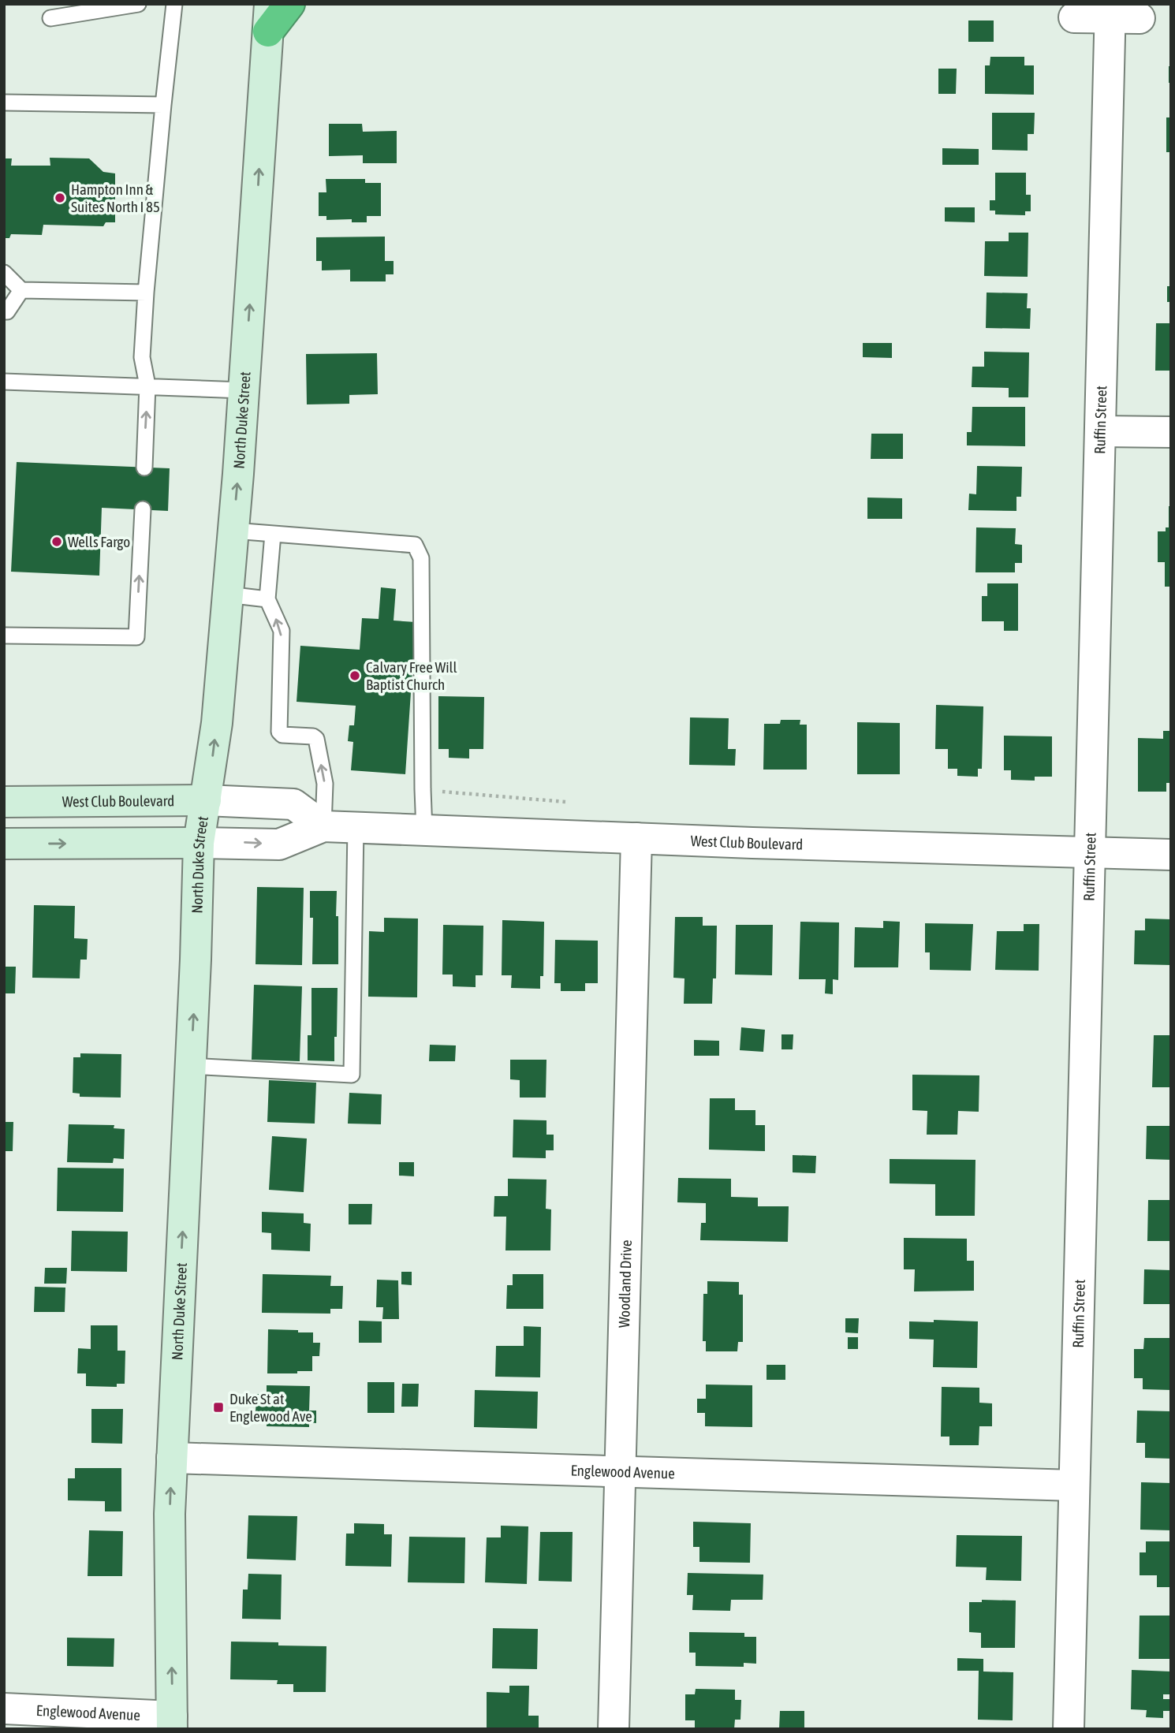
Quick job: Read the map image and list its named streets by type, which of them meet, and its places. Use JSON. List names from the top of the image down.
{
  "streets": {
    "main road": ["North Duke Street", "West Club Boulevard"],
    "street": ["Ruffin Street", "Woodland Drive", "Englewood Avenue"]
  },
  "crossings": [
    ["Ruffin Street", "West Club Boulevard"],
    ["Ruffin Street", "Englewood Avenue"],
    ["North Duke Street", "West Club Boulevard"],
    ["North Duke Street", "Englewood Avenue"],
    ["West Club Boulevard", "Woodland Drive"],
    ["Woodland Drive", "Englewood Avenue"]
  ],
  "one_way": ["North Duke Street"],
  "places": {
    "other": ["Hampton Inn & Suites North I 85", "Wells Fargo", "Calvary Free Will Baptist Church"],
    "transit": ["Duke St at Englewood Ave"]
  }
}
